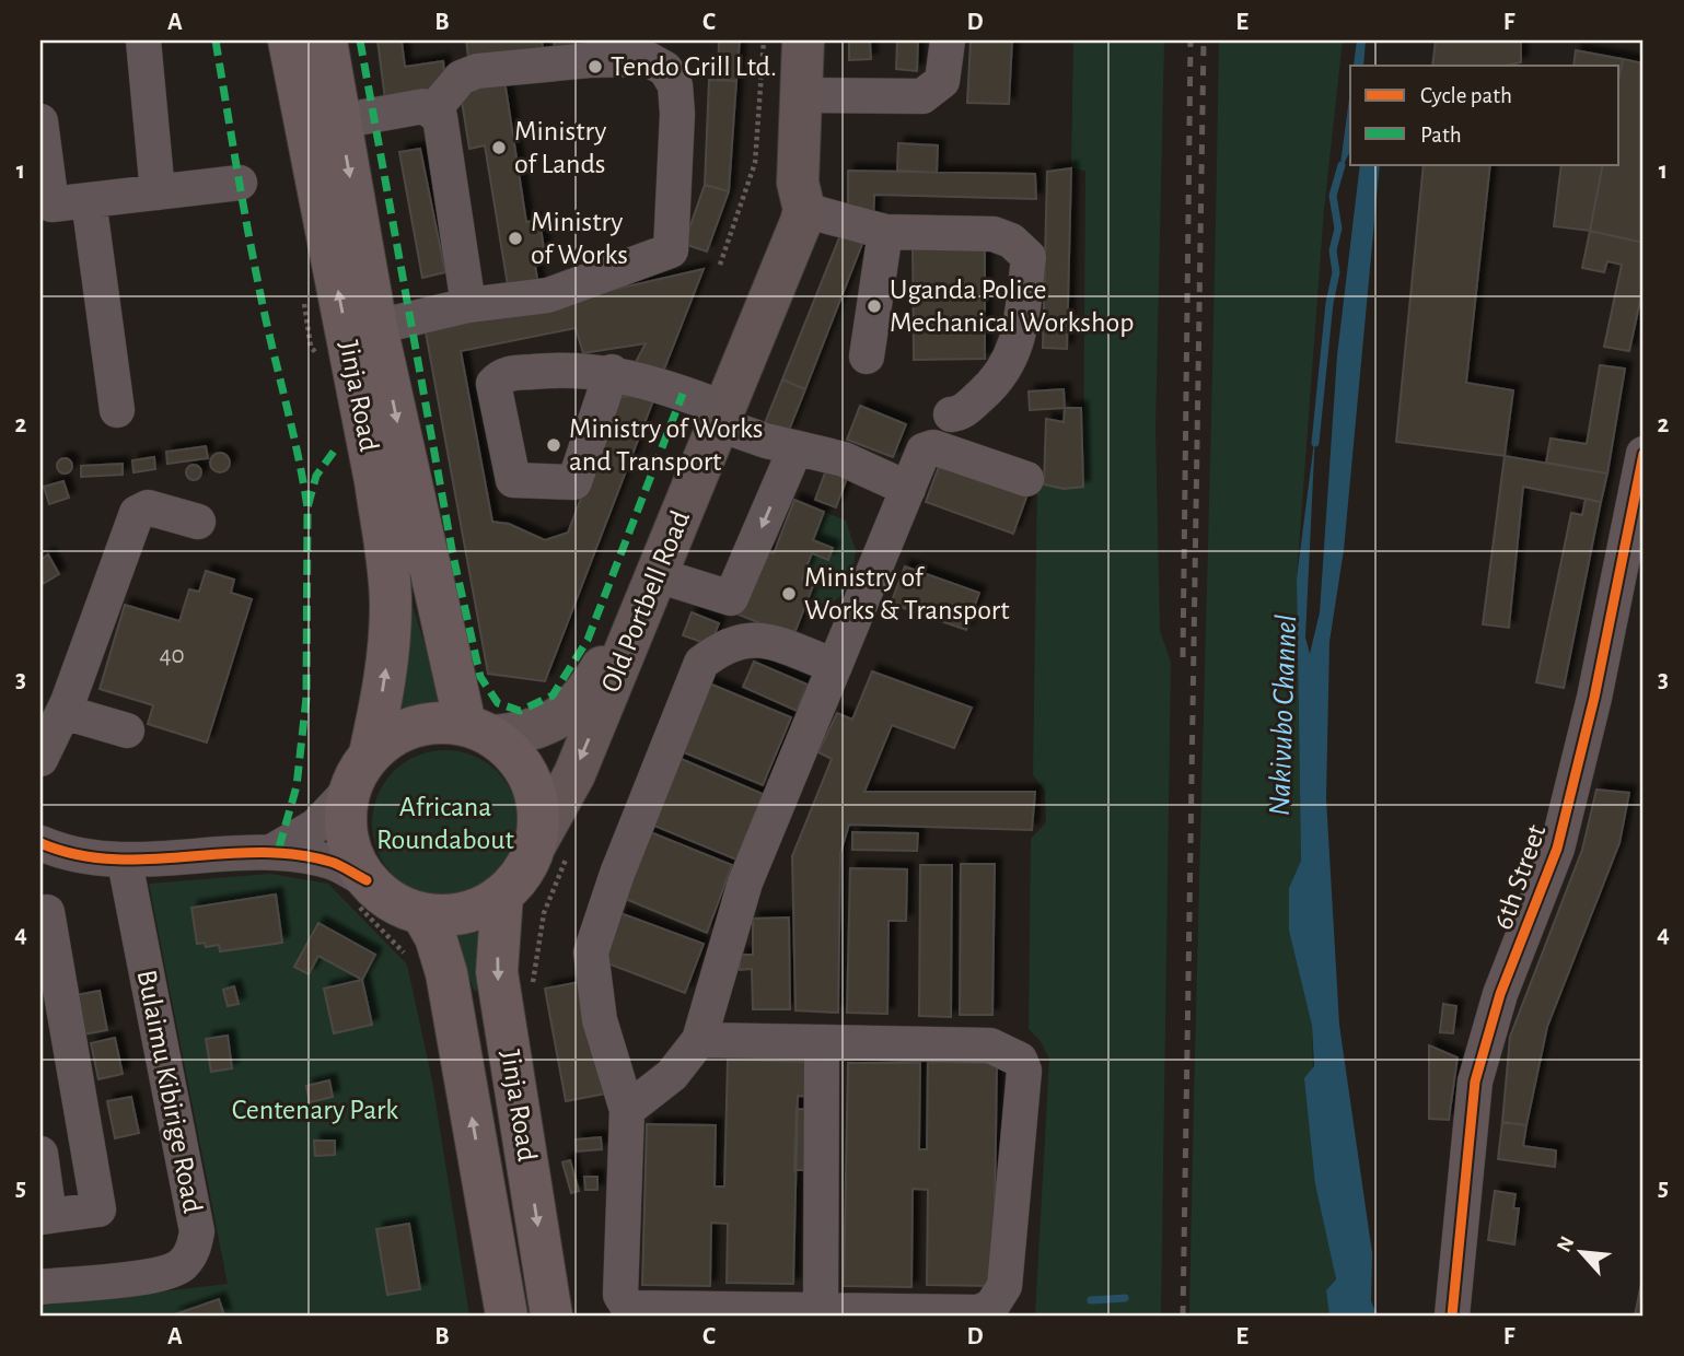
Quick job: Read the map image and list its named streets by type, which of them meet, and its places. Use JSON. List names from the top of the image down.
{
  "streets": {
    "highway": ["Jinja Road"],
    "main road": ["Old Portbell Road"],
    "street": ["6th Street", "Bulaimu Kibirige Road"]
  },
  "crossings": [
    ["Jinja Road", "Old Portbell Road"]
  ],
  "water": ["Nakivubo Channel"],
  "parks": ["Africana Roundabout", "Centenary Park"],
  "places": [
    "Tendo Grill Ltd.",
    "Ministry of Lands",
    "Ministry of Works",
    "Uganda Police Mechanical Workshop",
    "Ministry of Works and Transport",
    "Ministry of Works & Transport"
  ],
  "house_numbers": ["40"],
  "legend": ["Cycle path", "Path"],
  "north": "top left",
  "grid": {
    "columns": [
      "A",
      "B",
      "C",
      "D",
      "E",
      "F"
    ],
    "rows": [
      "1",
      "2",
      "3",
      "4",
      "5"
    ]
  }
}
